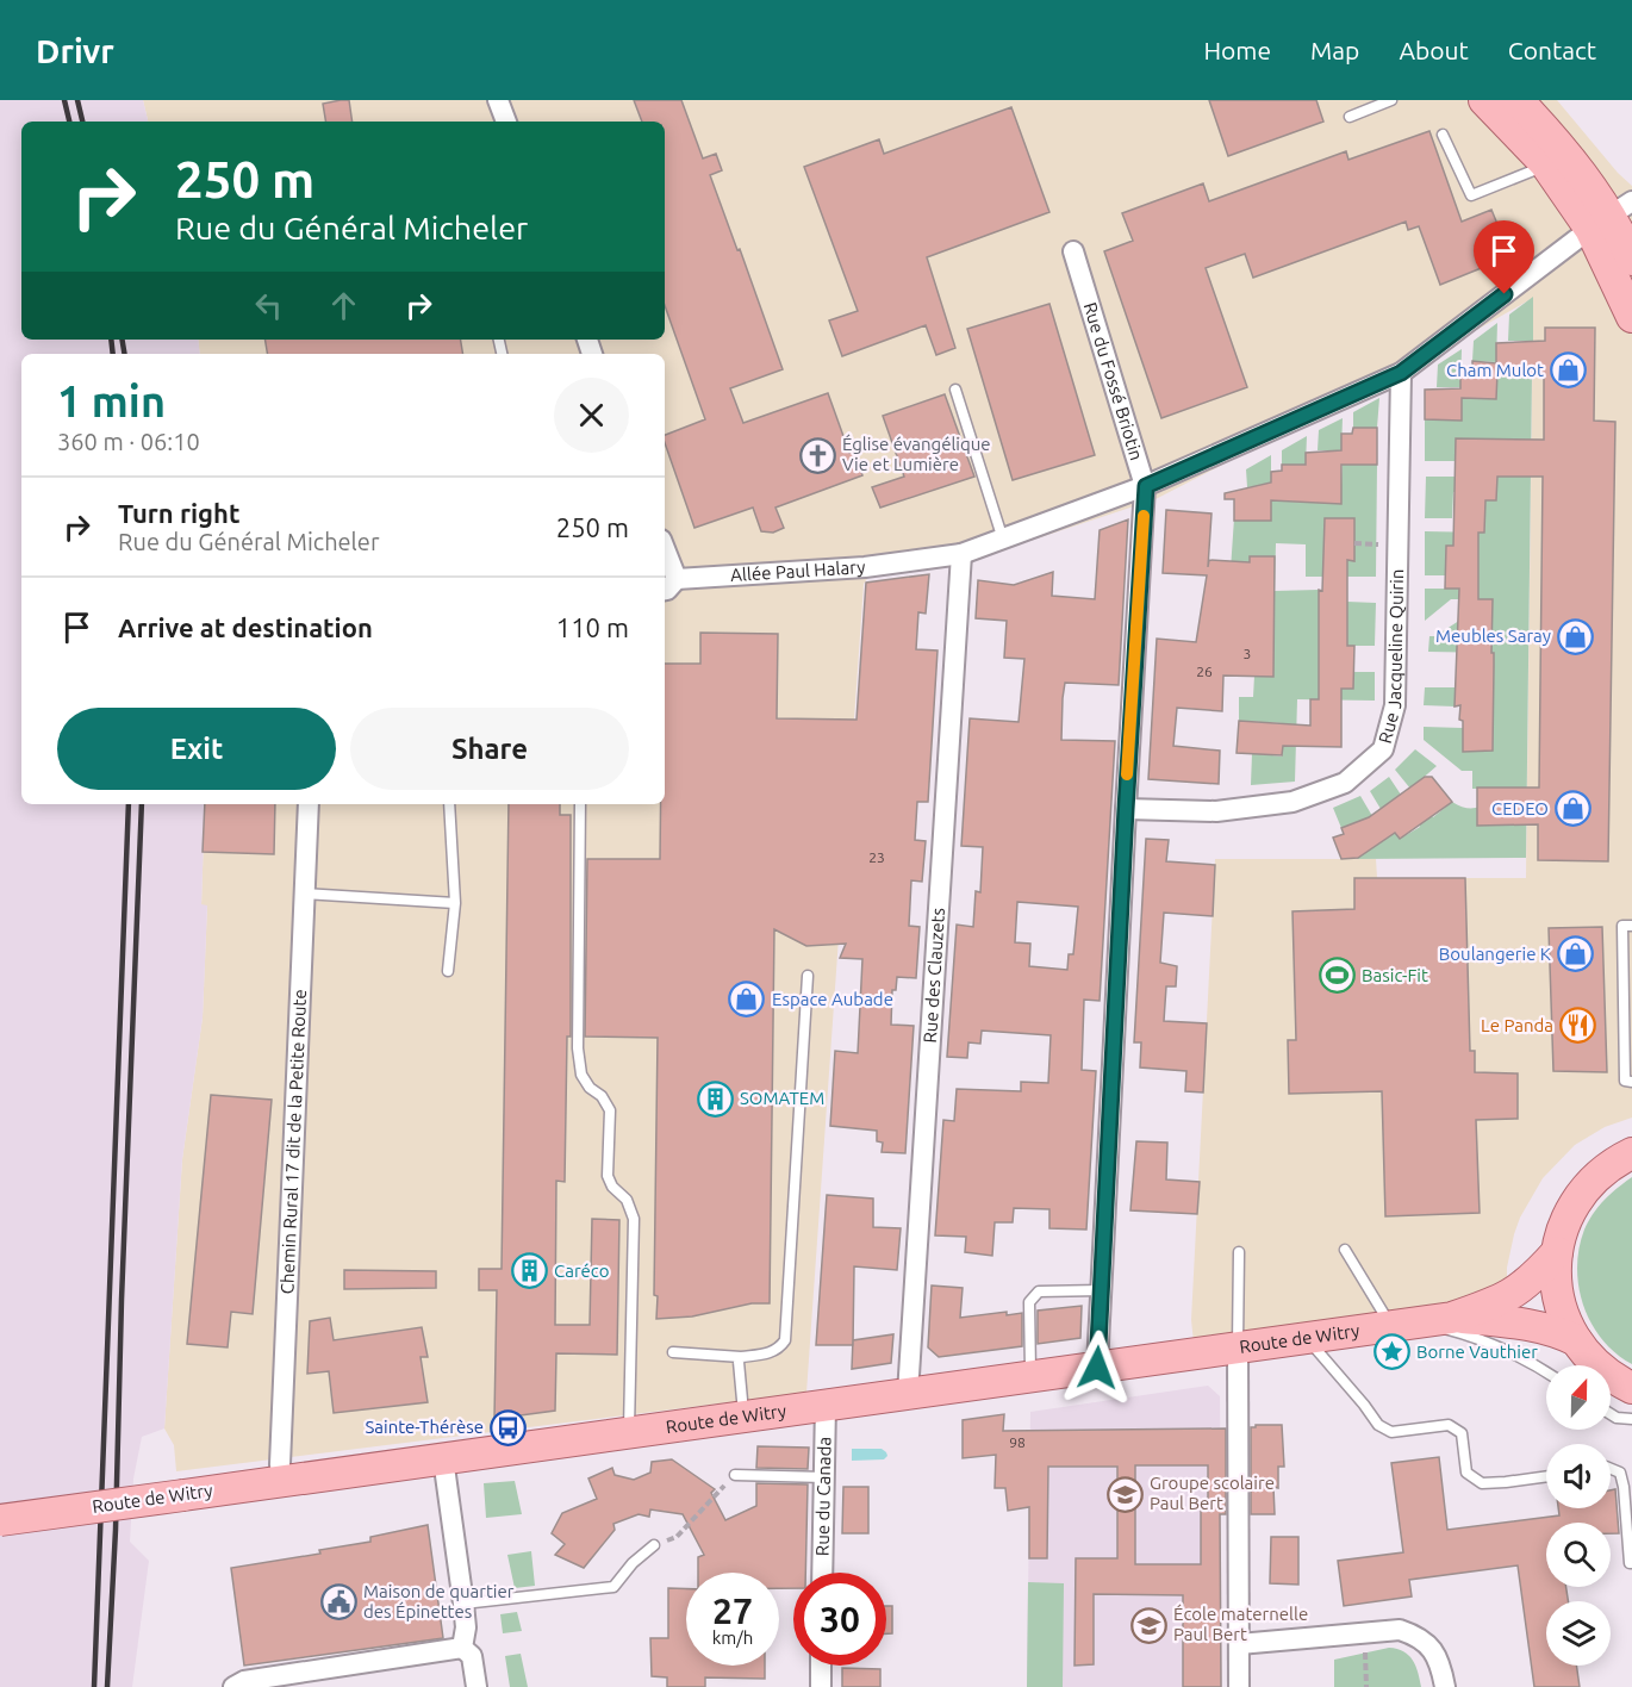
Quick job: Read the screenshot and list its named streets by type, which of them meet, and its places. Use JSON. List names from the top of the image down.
{
  "streets": {
    "main road": ["Route de Witry"],
    "street": [
      "Rue du Fossé Briotin",
      "Allée Paul Halary",
      "Rue Jacqueline Quirin",
      "Rue des Clauzets",
      "Chemin Rural 17 dit de la Petite Route",
      "Rue du Canada"
    ]
  },
  "crossings": [
    ["Rue du Fossé Briotin", "Allée Paul Halary"],
    ["Rue du Fossé Briotin", "Rue Jacqueline Quirin"],
    ["Rue du Fossé Briotin", "Route de Witry"],
    ["Allée Paul Halary", "Rue Jacqueline Quirin"],
    ["Allée Paul Halary", "Rue des Clauzets"],
    ["Rue des Clauzets", "Route de Witry"],
    ["Chemin Rural 17 dit de la Petite Route", "Route de Witry"],
    ["Route de Witry", "Rue du Canada"]
  ],
  "places": {
    "shop": [
      "Cham Mulot",
      "Meubles Saray",
      "CEDEO",
      "Boulangerie K",
      "Espace Aubade"
    ],
    "church": ["Église évangélique Vie et Lumière"],
    "sports": ["Basic-Fit"],
    "restaurant": ["Le Panda"],
    "building": ["SOMATEM", "Caréco"],
    "place": ["Borne Vauthier"],
    "bus stop": ["Sainte-Thérèse"],
    "school or university": ["Groupe scolaire Paul Bert", "École maternelle Paul Bert"],
    "public building": ["Maison de quartier des Épinettes"]
  },
  "house_numbers": [
    "3",
    "26",
    "23",
    "98"
  ],
  "north": "top",
  "page": {
    "header": "Drivr",
    "nav": [
      "Home",
      "Map",
      "About",
      "Contact"
    ],
    "turn": ["250 m", "Rue du Général Micheler"],
    "heading": ["1 min", "360 m · 06:10"],
    "list": [
      {
        "name": "Turn right",
        "note": "Rue du Général Micheler",
        "value": "250 m"
      },
      {
        "name": "Arrive at destination",
        "value": "110 m"
      }
    ],
    "buttons": ["Exit", "Share"],
    "speed": "27 km/h",
    "limit": "30"
  }
}
